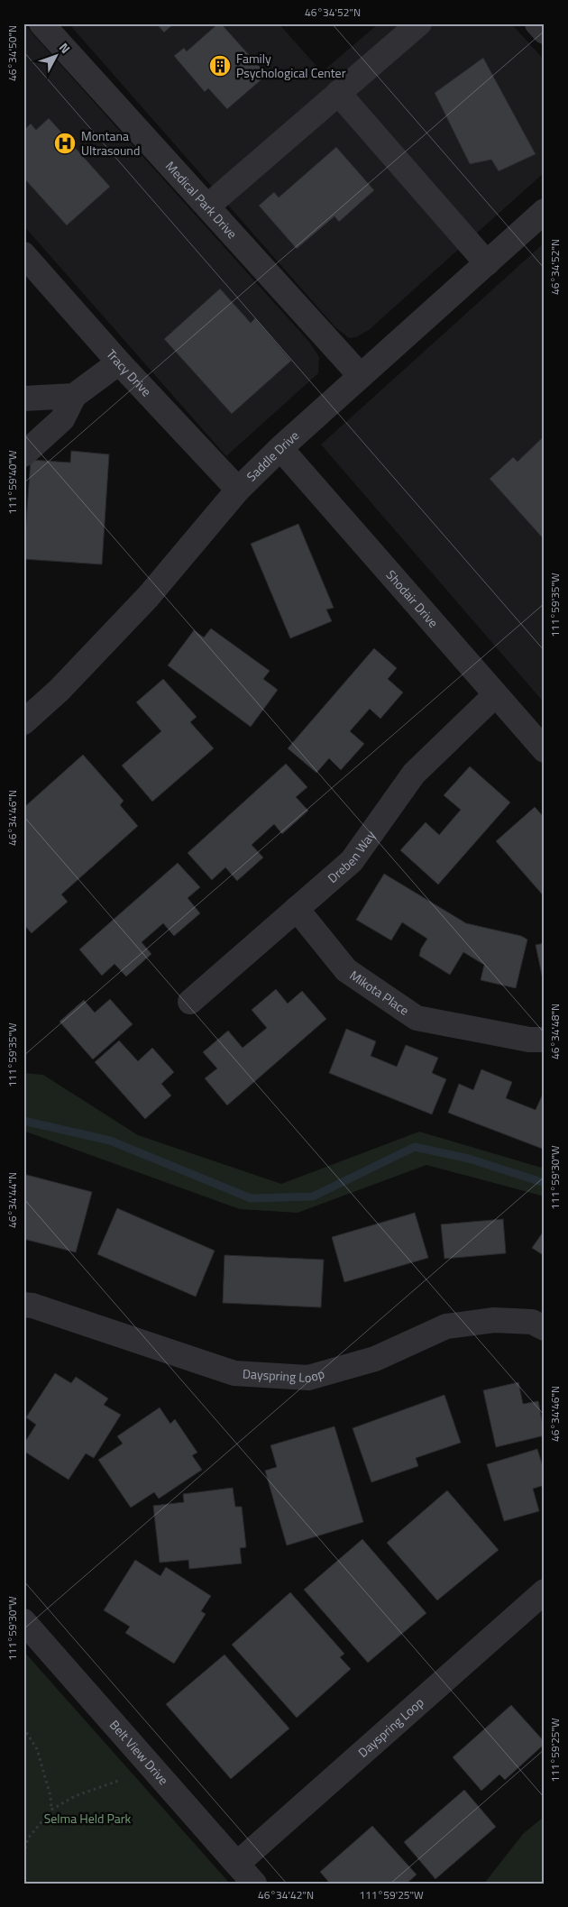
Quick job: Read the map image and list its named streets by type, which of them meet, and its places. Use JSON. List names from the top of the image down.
{
  "streets": {
    "street": [
      "Medical Park Drive",
      "Tracy Drive",
      "Saddle Drive",
      "Shodair Drive",
      "Dreben Way",
      "Mikota Place",
      "Dayspring Loop",
      "Belt View Drive"
    ]
  },
  "crossings": [
    ["Medical Park Drive", "Saddle Drive"],
    ["Tracy Drive", "Saddle Drive"],
    ["Saddle Drive", "Shodair Drive"],
    ["Shodair Drive", "Dreben Way"],
    ["Dreben Way", "Mikota Place"],
    ["Dayspring Loop", "Belt View Drive"]
  ],
  "parks": ["Selma Held Park"],
  "places": {
    "building": ["Family Psychological Center"],
    "hospital": ["Montana Ultrasound"]
  },
  "north": "top right",
  "coordinates": [
    "46°34'52\"N",
    "46°34'50\"N",
    "111°59'40\"W",
    "111°59'35\"W",
    "46°34'46\"N",
    "46°34'48\"N",
    "111°59'30\"W",
    "46°34'44\"N",
    "111°59'25\"W",
    "46°34'42\"N"
  ]
}
